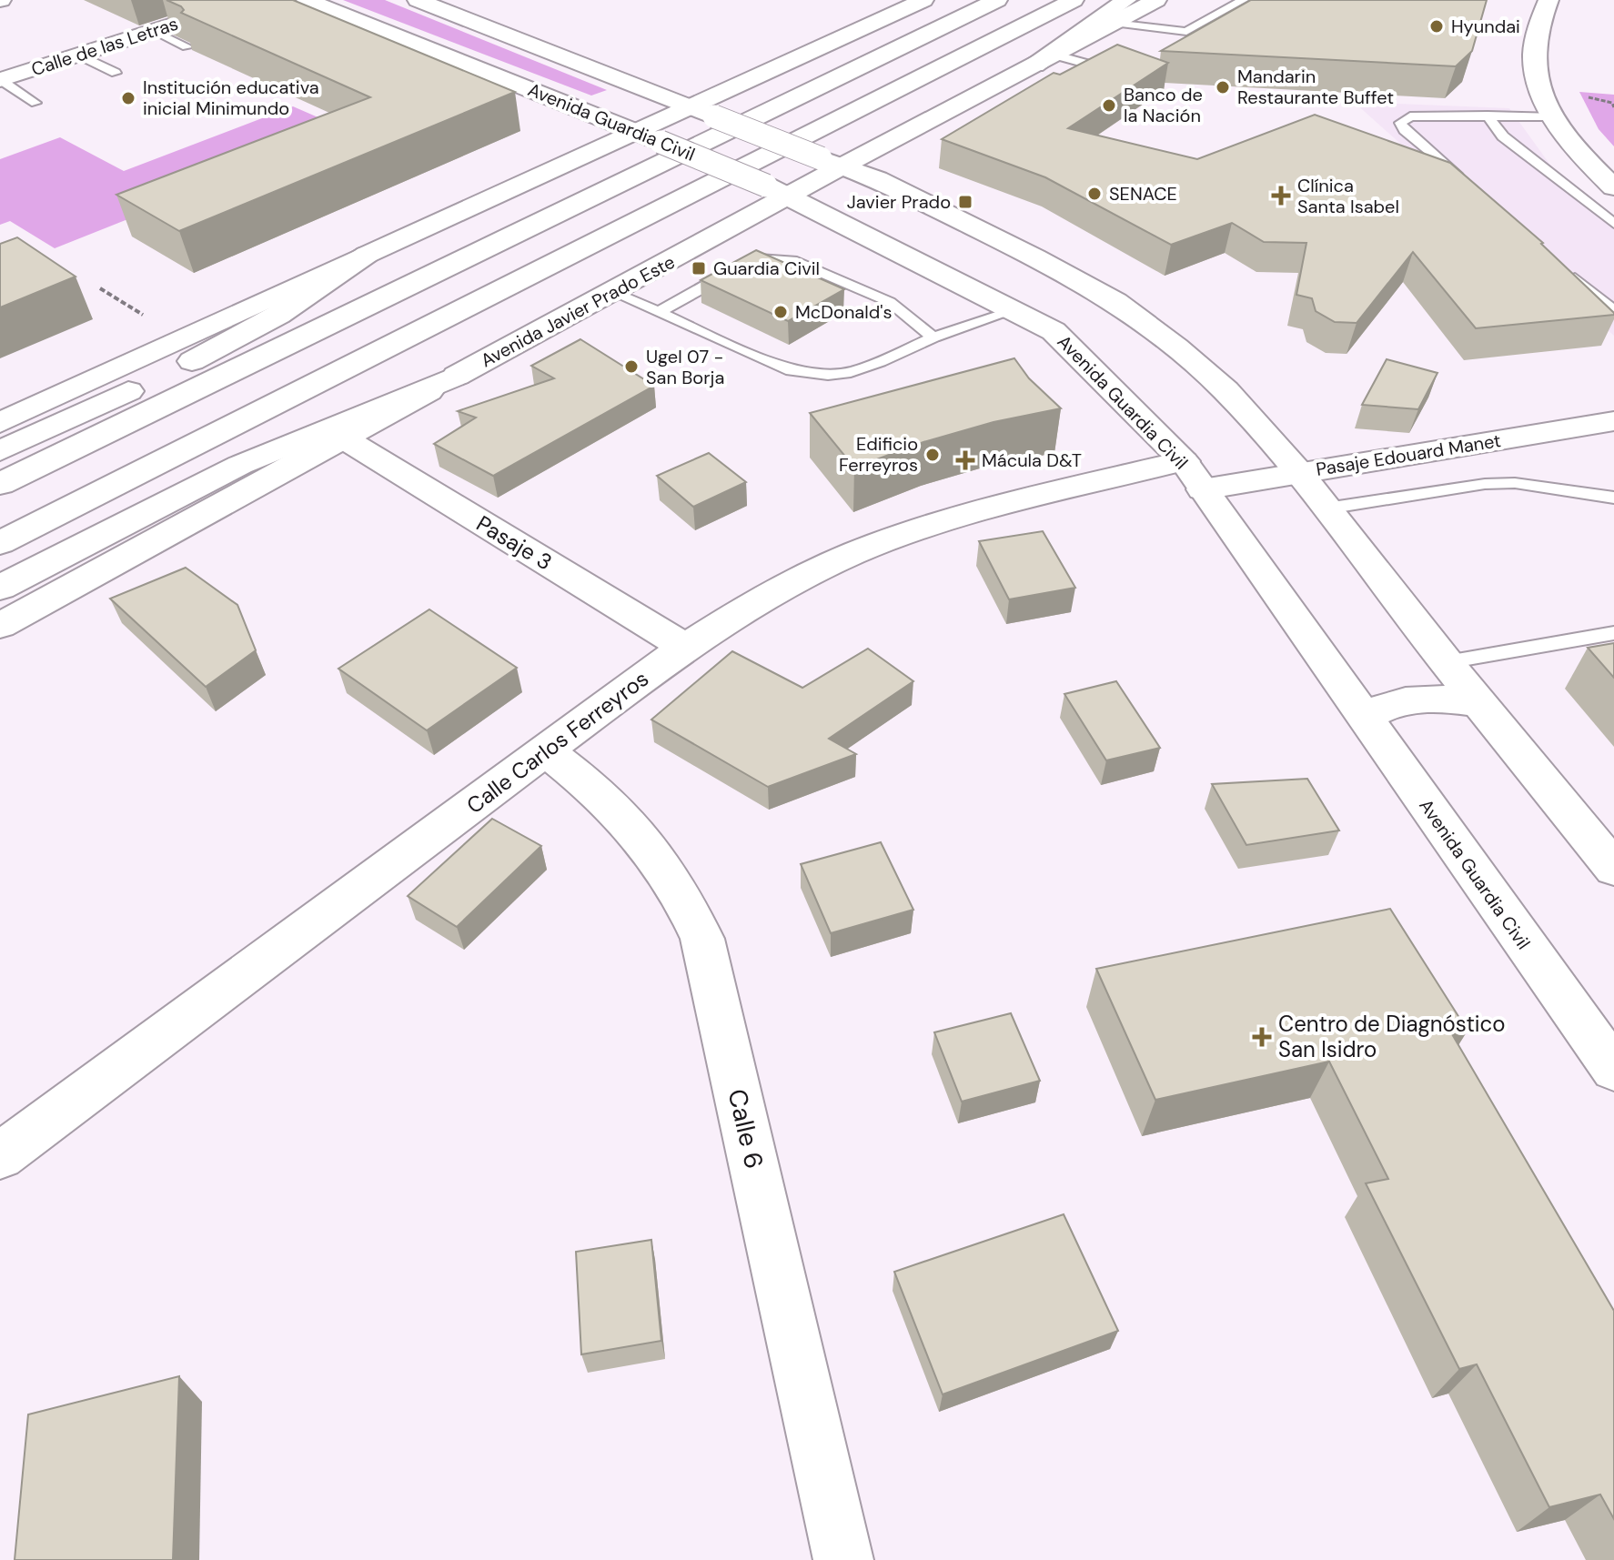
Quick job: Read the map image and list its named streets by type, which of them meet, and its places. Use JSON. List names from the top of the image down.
{
  "streets": {
    "main road": [
      "Calle de las Letras",
      "Avenida Guardia Civil",
      "Avenida Javier Prado Este",
      "Pasaje Edouard Manet",
      "Pasaje 3",
      "Calle Carlos Ferreyros",
      "Calle 6"
    ]
  },
  "crossings": [
    ["Avenida Guardia Civil", "Avenida Javier Prado Este"],
    ["Avenida Guardia Civil", "Pasaje Edouard Manet"],
    ["Avenida Guardia Civil", "Calle Carlos Ferreyros"],
    ["Avenida Javier Prado Este", "Pasaje 3"],
    ["Pasaje Edouard Manet", "Calle Carlos Ferreyros"],
    ["Pasaje 3", "Calle Carlos Ferreyros"],
    ["Calle Carlos Ferreyros", "Calle 6"]
  ],
  "places": {
    "other": [
      "Hyundai",
      "Mandarin Restaurante Buffet",
      "Institución educativa inicial Minimundo",
      "Banco de la Nación",
      "SENACE",
      "McDonald's",
      "Ugel 07 - San Borja",
      "Edificio Ferreyros"
    ],
    "health": ["Clínica Santa Isabel", "Mácula D&T", "Centro de Diagnóstico San Isidro"],
    "transit": ["Javier Prado", "Guardia Civil"]
  }
}
